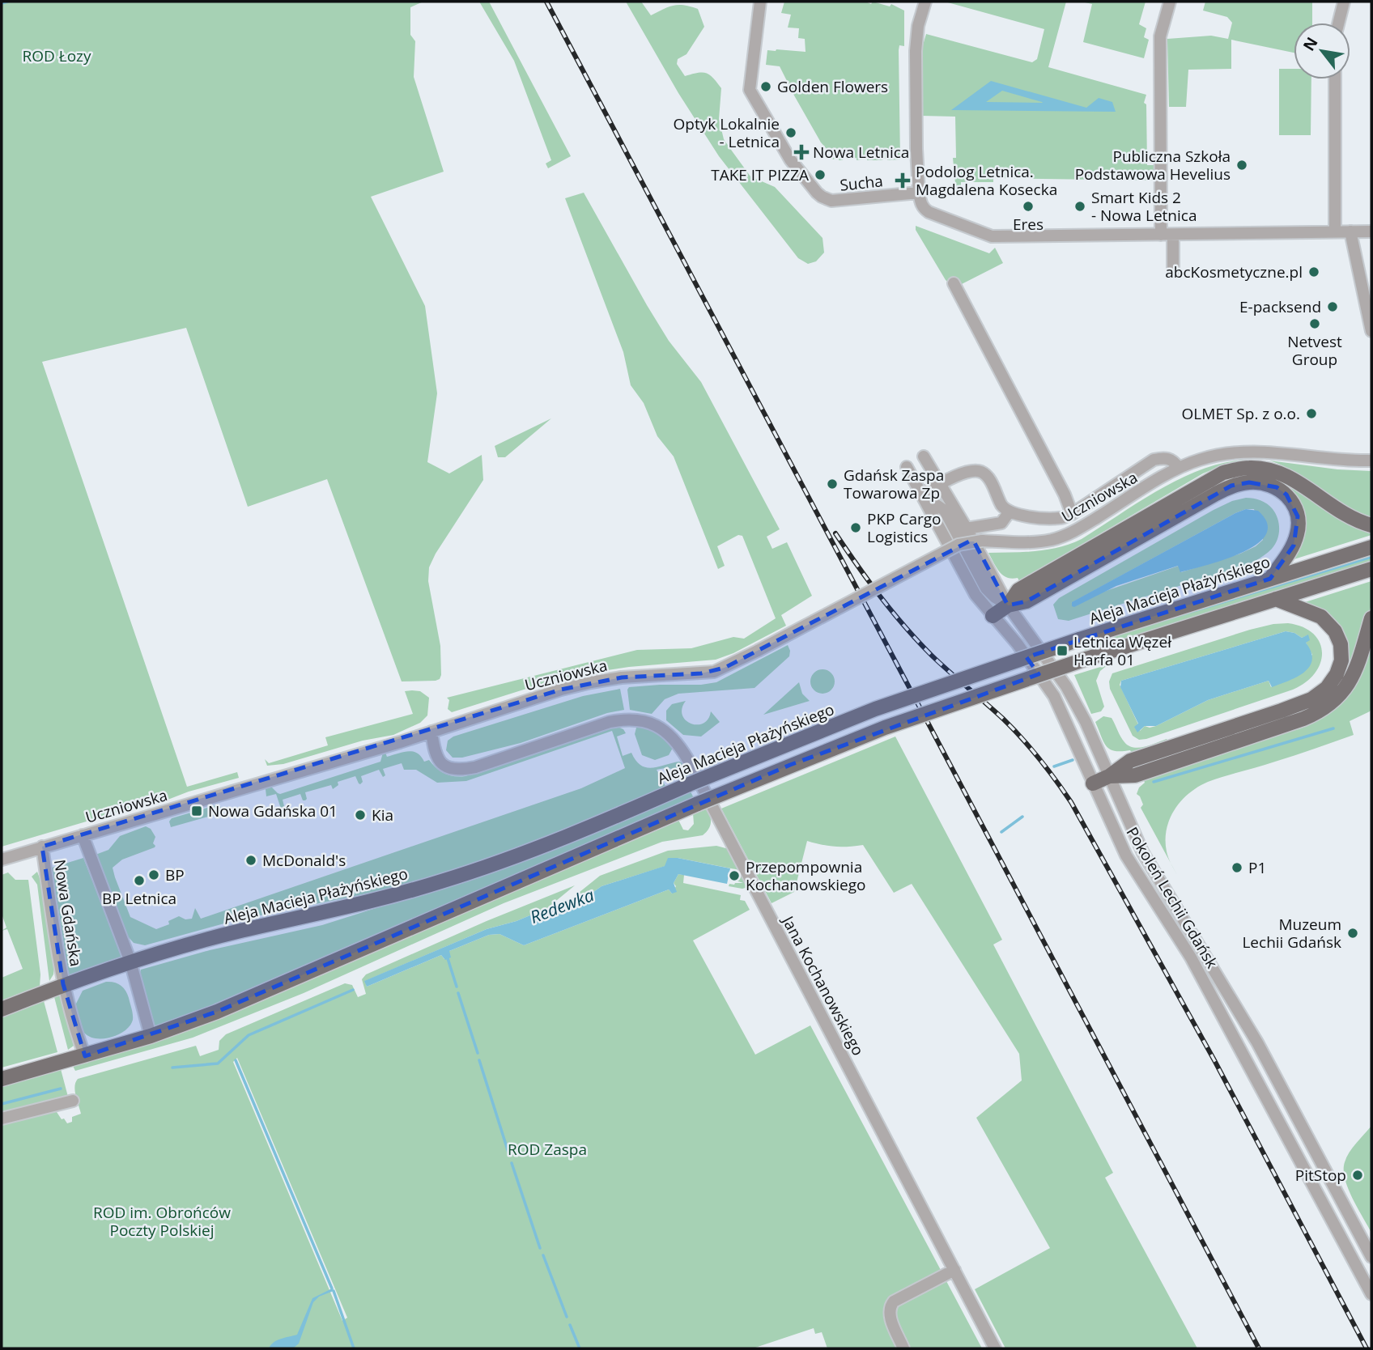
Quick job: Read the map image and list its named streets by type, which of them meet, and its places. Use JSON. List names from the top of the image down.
{
  "streets": {
    "main road": ["Aleja Macieja Płażyńskiego"],
    "street": [
      "Sucha",
      "Uczniowska",
      "Pokoleń Lechii Gdańsk",
      "Nowa Gdańska",
      "Jana Kochanowskiego"
    ]
  },
  "crossings": [
    ["Uczniowska", "Nowa Gdańska"],
    ["Uczniowska", "Jana Kochanowskiego"],
    ["Aleja Macieja Płażyńskiego", "Nowa Gdańska"]
  ],
  "water": ["Redewka"],
  "parks": ["ROD Łozy", "ROD Zaspa", "ROD im. Obrońców Poczty Polskiej"],
  "places": {
    "other": [
      "Golden Flowers",
      "Optyk Lokalnie - Letnica",
      "Publiczna Szkoła Podstawowa Hevelius",
      "TAKE IT PIZZA",
      "Eres",
      "Smart Kids 2 - Nowa Letnica",
      "abcKosmetyczne.pl",
      "E-packsend",
      "Netvest Group",
      "OLMET Sp. z o.o.",
      "Gdańsk Zaspa Towarowa Zp",
      "PKP Cargo Logistics",
      "Kia",
      "McDonald's",
      "P1",
      "BP",
      "Przepompownia Kochanowskiego",
      "BP Letnica",
      "Muzeum Lechii Gdańsk",
      "PitStop"
    ],
    "health": ["Nowa Letnica", "Podolog Letnica. Magdalena Kosecka"],
    "transit": ["Letnica Węzeł Harfa 01", "Nowa Gdańska 01"]
  },
  "north": "top left"
}
